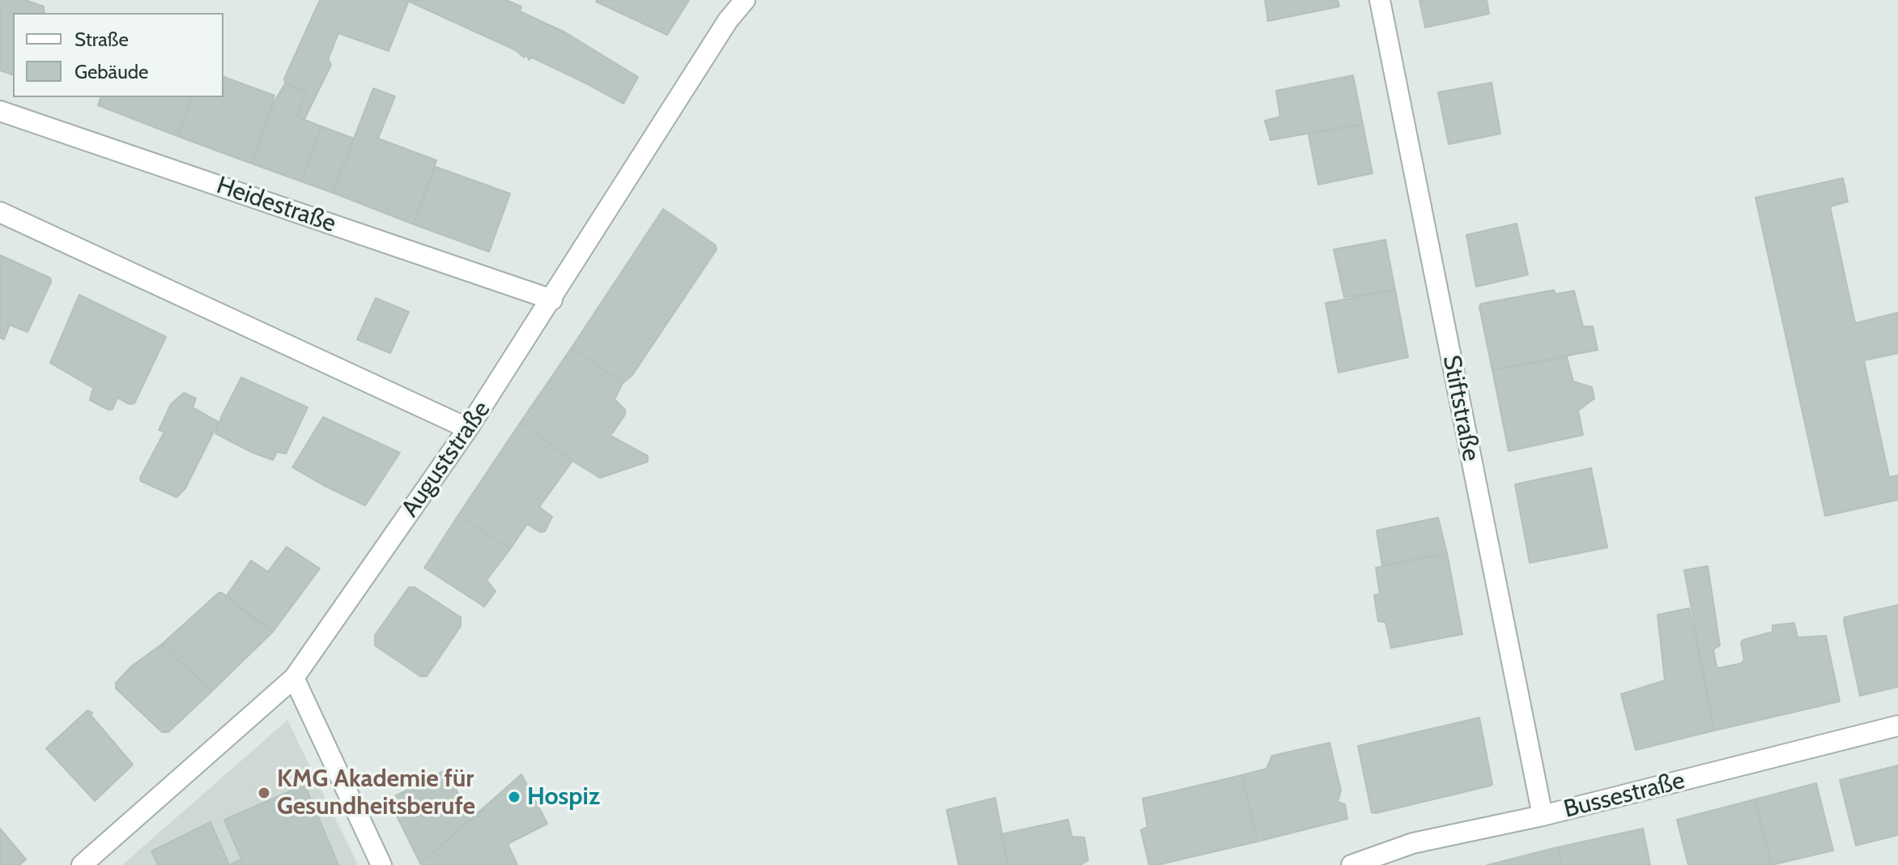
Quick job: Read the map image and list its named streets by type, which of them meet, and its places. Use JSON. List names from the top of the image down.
{
  "streets": {
    "street": [
      "Heidestraße",
      "Stiftstraße",
      "Auguststraße",
      "Bussestraße"
    ]
  },
  "crossings": [
    ["Heidestraße", "Auguststraße"],
    ["Stiftstraße", "Bussestraße"]
  ],
  "places": ["KMG Akademie für Gesundheitsberufe", "Hospiz"],
  "legend": ["Straße", "Gebäude"]
}
